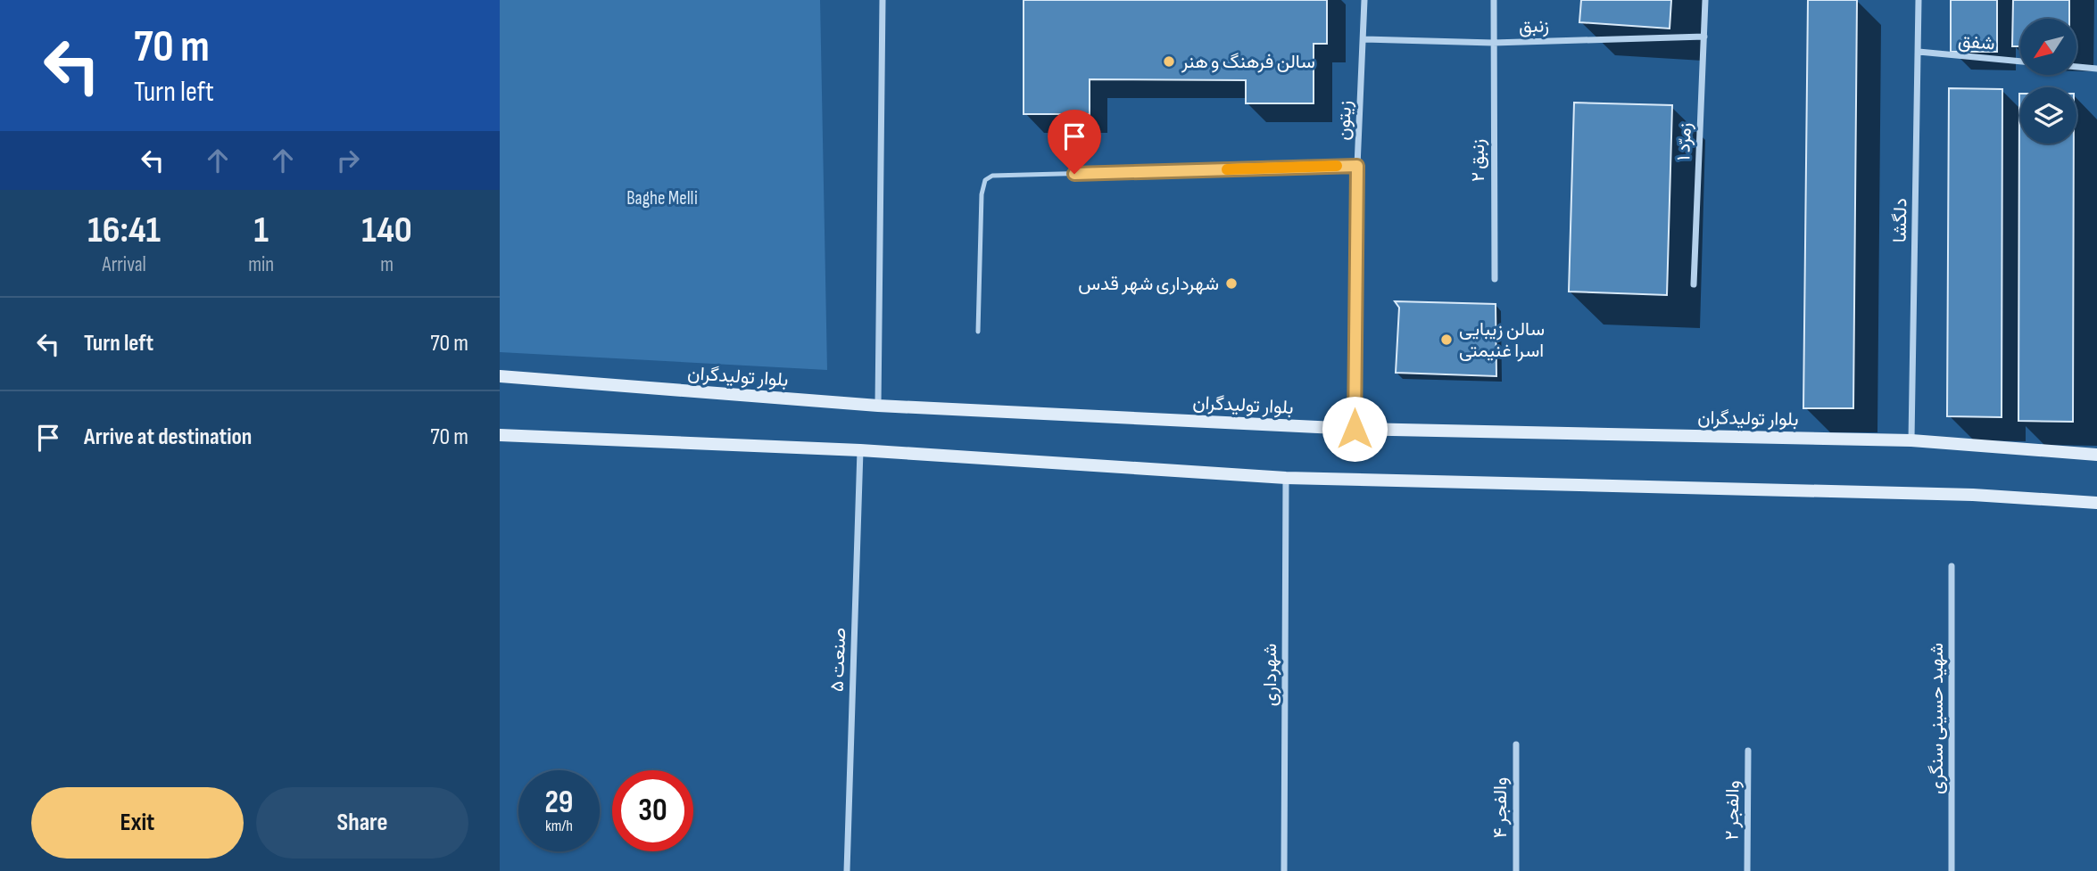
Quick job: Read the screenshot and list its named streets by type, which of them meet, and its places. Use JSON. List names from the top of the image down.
{
  "streets": {
    "main road": ["بلوار تولیدگران"],
    "street": [
      "زنبق",
      "شفق",
      "زیتون",
      "زمرّد ۱",
      "زنبق ۲",
      "دلگشا",
      "صنعت ۵",
      "شهرداری",
      "شهید حسینی سنگری",
      "والفجر ۴",
      "والفجر ۲"
    ]
  },
  "crossings": [
    ["زنبق", "زیتون"],
    ["زنبق", "زمرّد ۱"],
    ["زنبق", "زنبق ۲"],
    ["شفق", "دلگشا"],
    ["زیتون", "بلوار تولیدگران"],
    ["دلگشا", "بلوار تولیدگران"]
  ],
  "parks": ["Baghe Melli"],
  "places": ["سالن فرهنگ و هنر", "شهرداری شهر قدس", "سالن زیبایی اسرا غنیمتی"],
  "north": "bottom left",
  "page": {
    "turn": ["70 m", "Turn left"],
    "eta": [
      "16:41",
      "Arrival",
      "1",
      "min",
      "140",
      "m"
    ],
    "list": [
      {
        "name": "Turn left",
        "value": "70 m"
      },
      {
        "name": "Arrive at destination",
        "value": "70 m"
      }
    ],
    "speed": "29 km/h",
    "limit": "30",
    "buttons": ["Exit", "Share"]
  }
}
